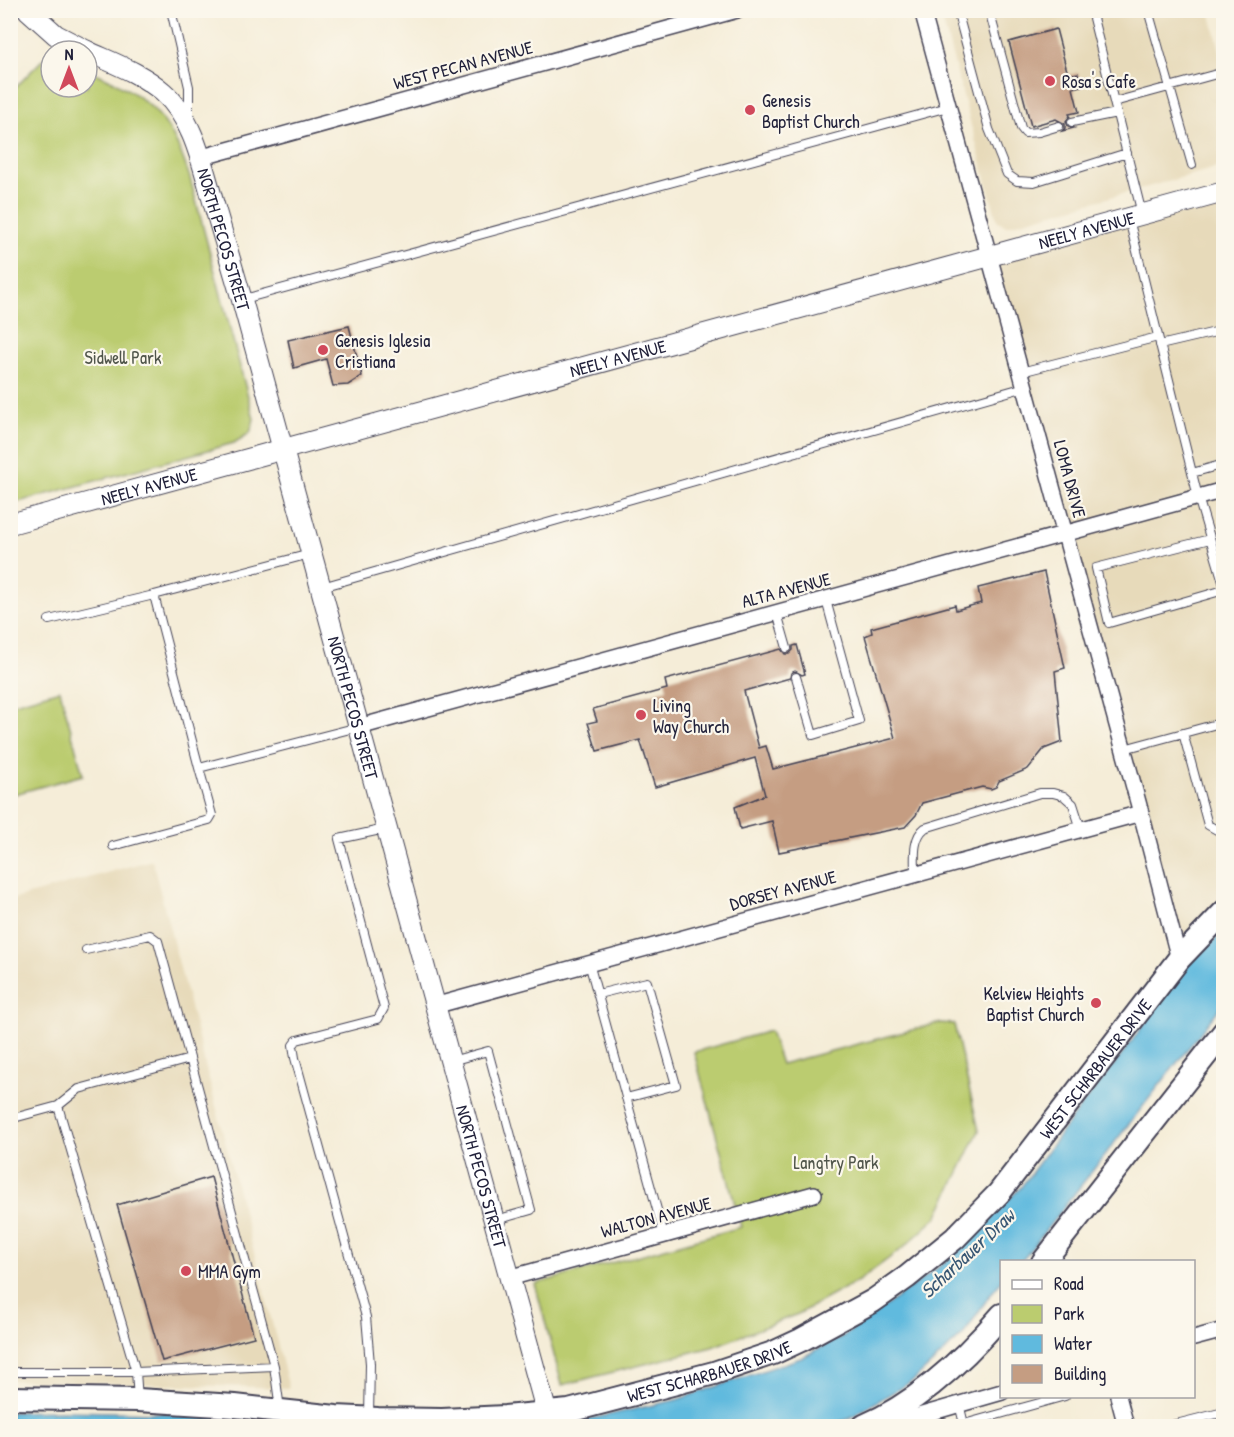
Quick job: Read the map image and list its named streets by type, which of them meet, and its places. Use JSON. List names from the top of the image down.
{
  "streets": {
    "main road": ["WEST SCHARBAUER DRIVE"],
    "street": [
      "WEST PECAN AVENUE",
      "NEELY AVENUE",
      "NORTH PECOS STREET",
      "LOMA DRIVE",
      "ALTA AVENUE",
      "DORSEY AVENUE",
      "WALTON AVENUE"
    ]
  },
  "crossings": [
    ["WEST PECAN AVENUE", "NORTH PECOS STREET"],
    ["NEELY AVENUE", "NORTH PECOS STREET"],
    ["NEELY AVENUE", "LOMA DRIVE"],
    ["NORTH PECOS STREET", "ALTA AVENUE"],
    ["NORTH PECOS STREET", "DORSEY AVENUE"],
    ["NORTH PECOS STREET", "WEST SCHARBAUER DRIVE"],
    ["NORTH PECOS STREET", "WALTON AVENUE"],
    ["LOMA DRIVE", "ALTA AVENUE"],
    ["LOMA DRIVE", "DORSEY AVENUE"],
    ["LOMA DRIVE", "WEST SCHARBAUER DRIVE"]
  ],
  "water": ["Scharbauer Draw"],
  "parks": ["Sidwell Park", "Langtry Park"],
  "places": [
    "Rosa's Cafe",
    "Genesis Baptist Church",
    "Genesis Iglesia Cristiana",
    "Living Way Church",
    "Kelview Heights Baptist Church",
    "MMA Gym"
  ],
  "legend": [
    "Road",
    "Park",
    "Water",
    "Building"
  ],
  "north": "top"
}
